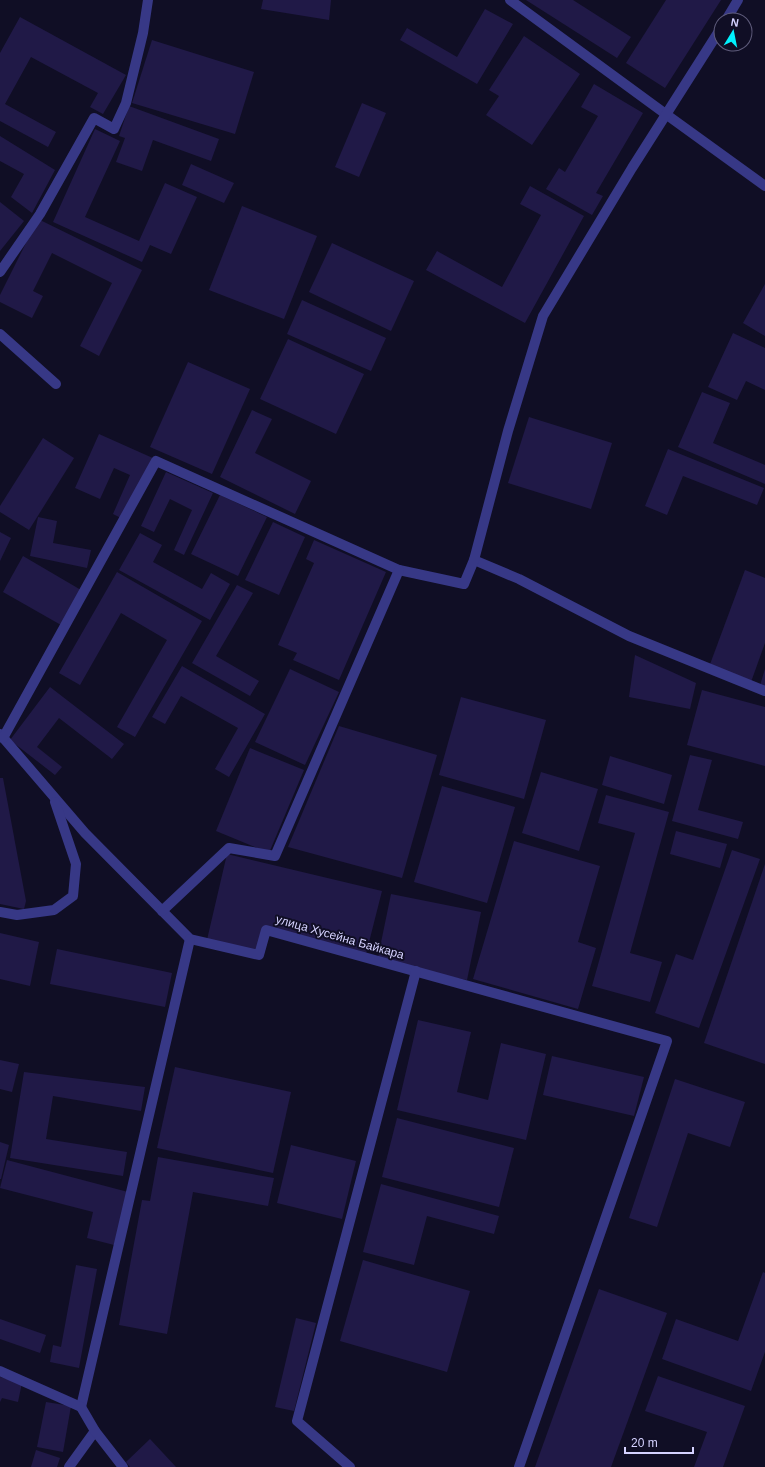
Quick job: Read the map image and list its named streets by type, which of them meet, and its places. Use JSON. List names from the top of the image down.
{
  "streets": {
    "street": ["улица Хусейна Байкара"]
  },
  "scale_bar": "20 m",
  "north": "top"
}
